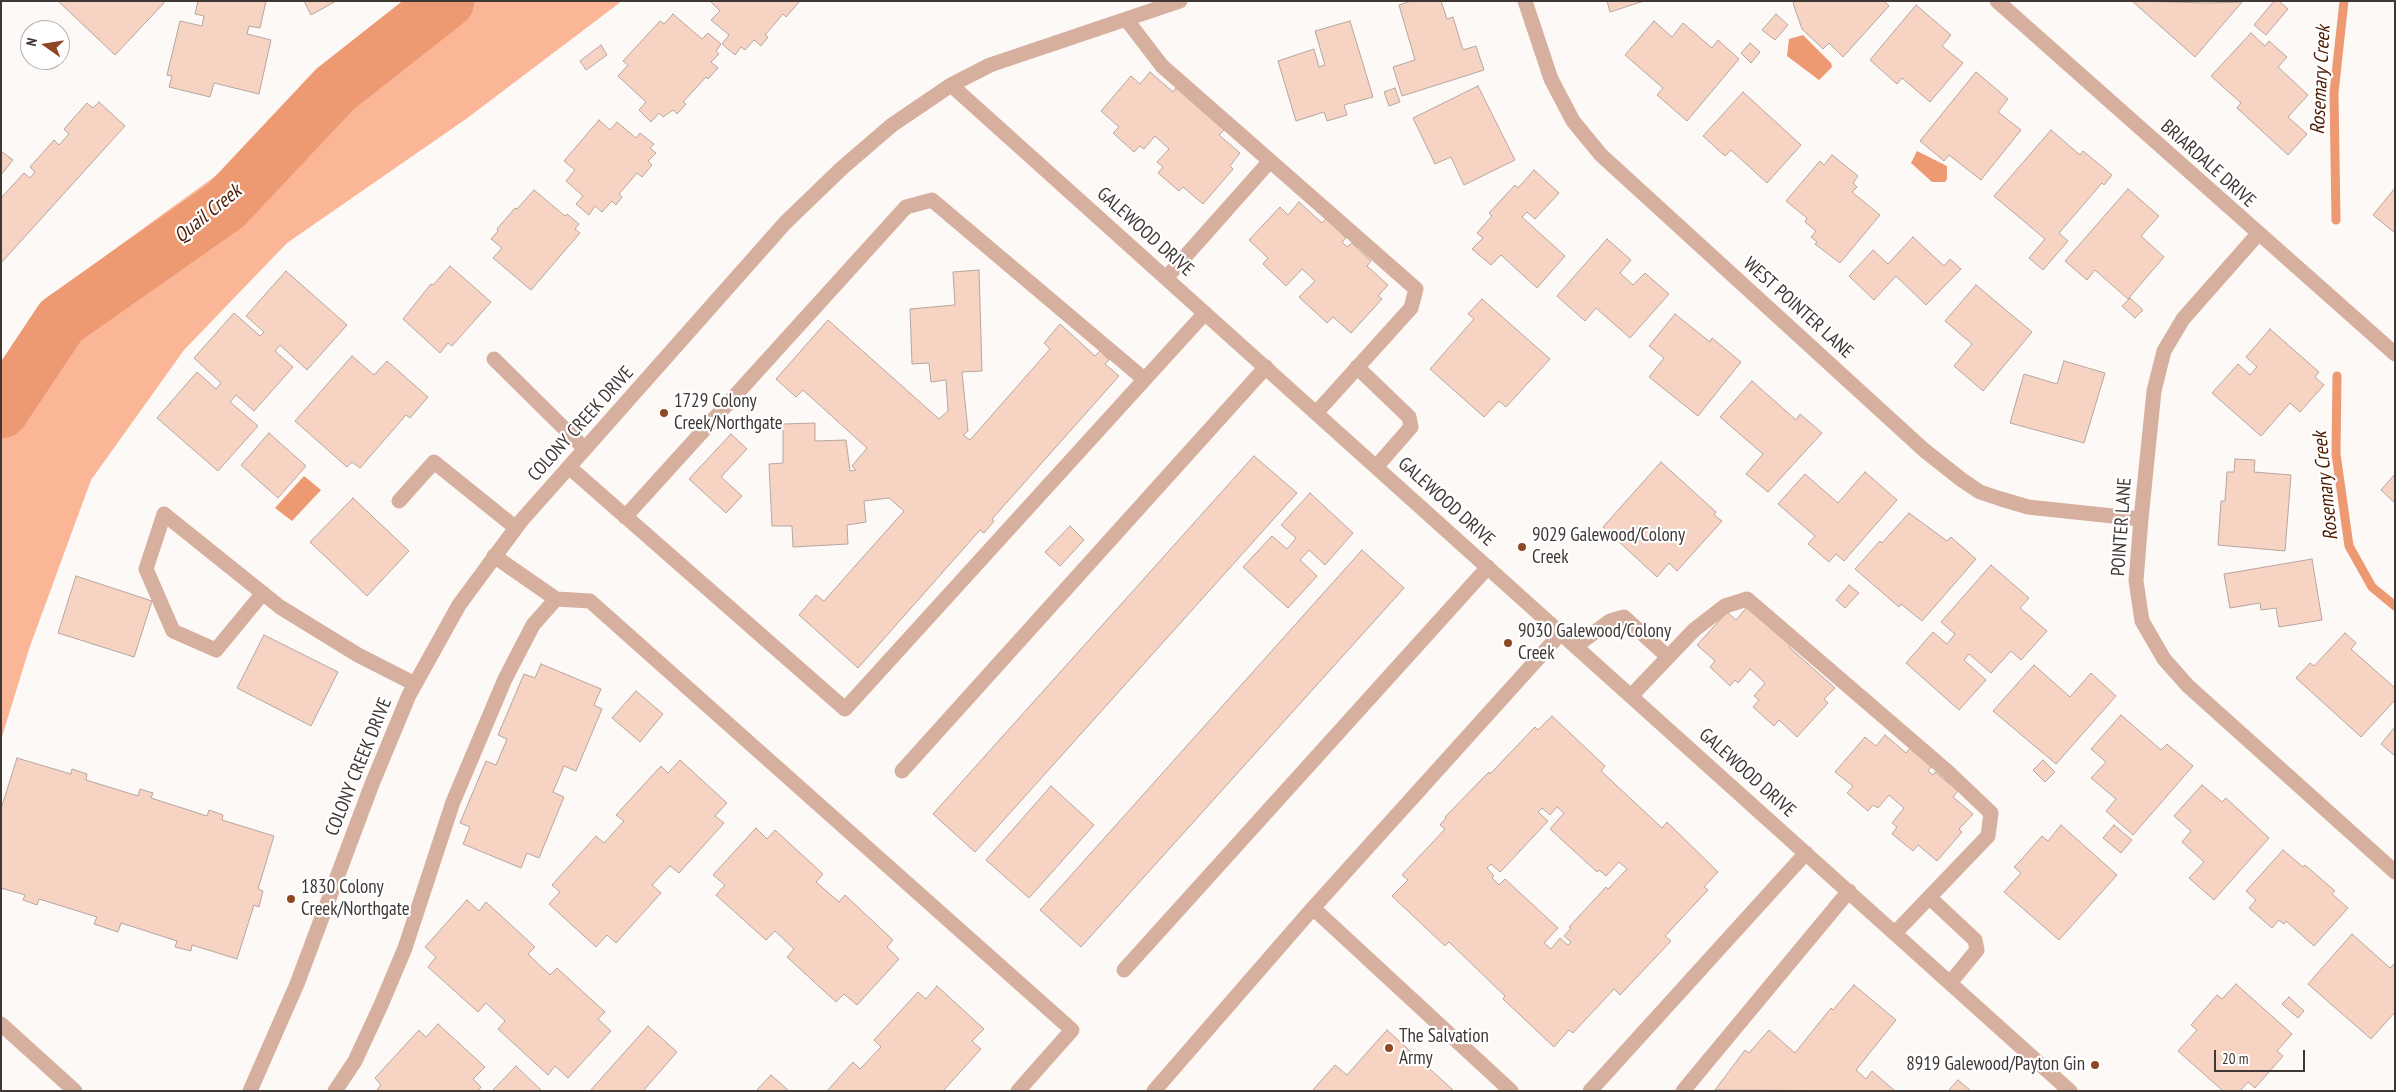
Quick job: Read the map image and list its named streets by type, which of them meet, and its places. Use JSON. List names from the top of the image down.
{
  "streets": {
    "street": [
      "BRIARDALE DRIVE",
      "GALEWOOD DRIVE",
      "WEST POINTER LANE",
      "COLONY CREEK DRIVE",
      "POINTER LANE"
    ]
  },
  "crossings": [
    ["BRIARDALE DRIVE", "POINTER LANE"],
    ["GALEWOOD DRIVE", "COLONY CREEK DRIVE"],
    ["WEST POINTER LANE", "POINTER LANE"]
  ],
  "water": ["Rosemary Creek", "Quail Creek"],
  "places": [
    "1729 Colony Creek/Northgate",
    "9029 Galewood/Colony Creek",
    "9030 Galewood/Colony Creek",
    "1830 Colony Creek/Northgate",
    "The Salvation Army",
    "8919 Galewood/Payton Gin"
  ],
  "scale_bar": "20 m",
  "north": "left"
}
